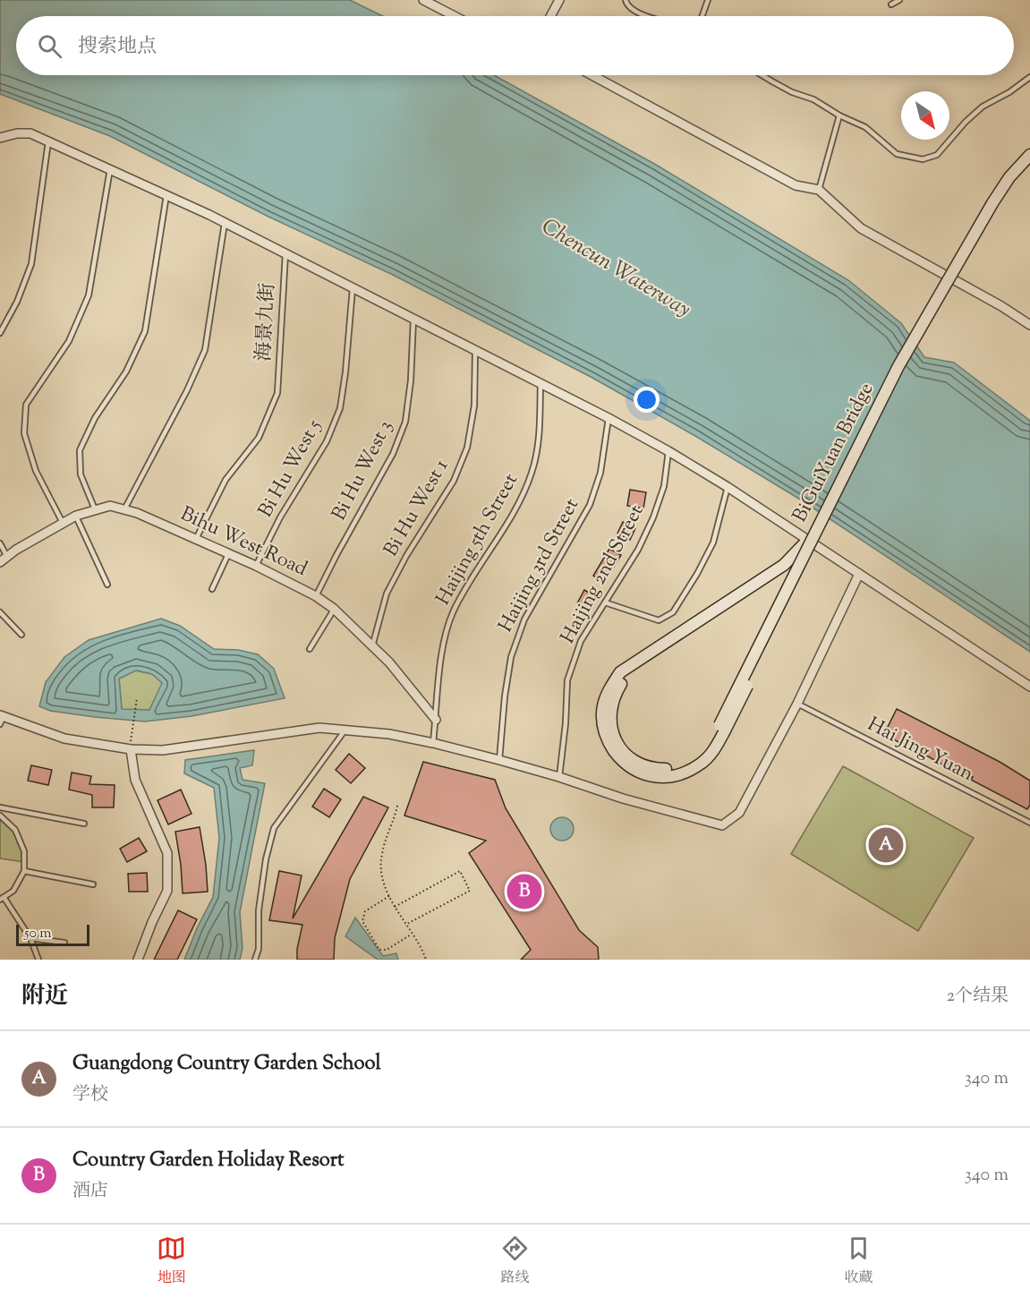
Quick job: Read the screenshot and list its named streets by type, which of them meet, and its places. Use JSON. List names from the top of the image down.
{
  "streets": {
    "main road": ["BiGuiYuan Bridge"],
    "street": ["Bihu West Road"],
    "lane": [
      "海景九街",
      "Bi Hu West 5",
      "Bi Hu West 3",
      "Bi Hu West 1",
      "Haijing 5th Street",
      "Haijing 3rd Street",
      "Haijing 2nd Street",
      "Hai Jing Yuan"
    ]
  },
  "crossings": [
    ["海景九街", "Bihu West Road"],
    ["Bi Hu West 5", "Bihu West Road"],
    ["Bi Hu West 3", "Bihu West Road"],
    ["Bi Hu West 1", "Bihu West Road"],
    ["Haijing 5th Street", "Bihu West Road"]
  ],
  "water": ["Chencun Waterway"],
  "scale_bar": "50 m",
  "north": "bottom right",
  "page": {
    "search": "搜索地点",
    "pins": ["A", "B"],
    "scale": "50 m",
    "heading": ["附近", "2个结果"],
    "list": [
      {
        "mark": "A",
        "name": "Guangdong Country Garden School",
        "note": "学校",
        "value": "340 m"
      },
      {
        "mark": "B",
        "name": "Country Garden Holiday Resort",
        "note": "酒店",
        "value": "340 m"
      }
    ],
    "nav": ["地图", "路线", "收藏"]
  }
}
